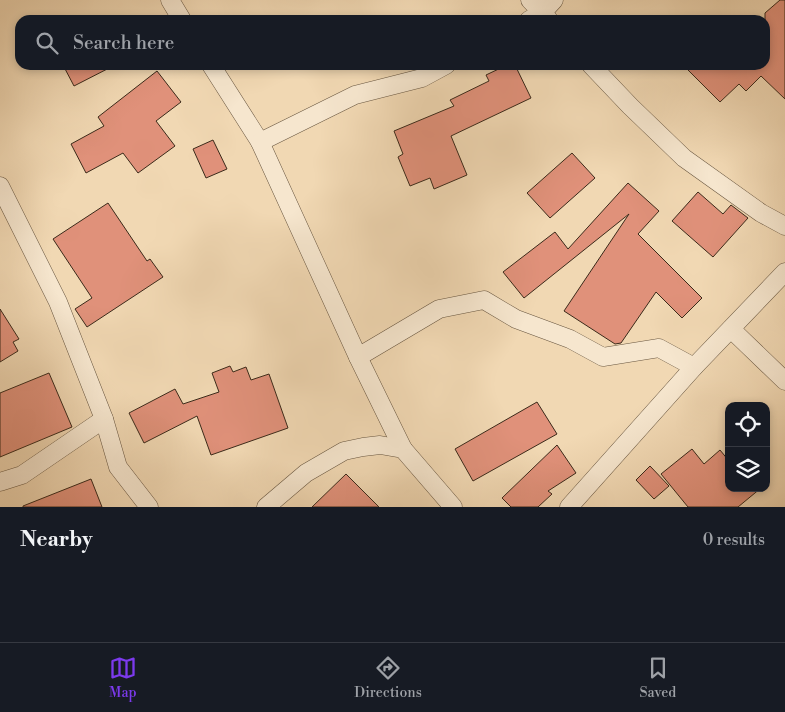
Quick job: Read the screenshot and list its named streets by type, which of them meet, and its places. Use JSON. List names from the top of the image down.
{
  "page": {
    "search": "Search here",
    "heading": ["Nearby", "0 results"],
    "nav": ["Map", "Directions", "Saved"]
  }
}
